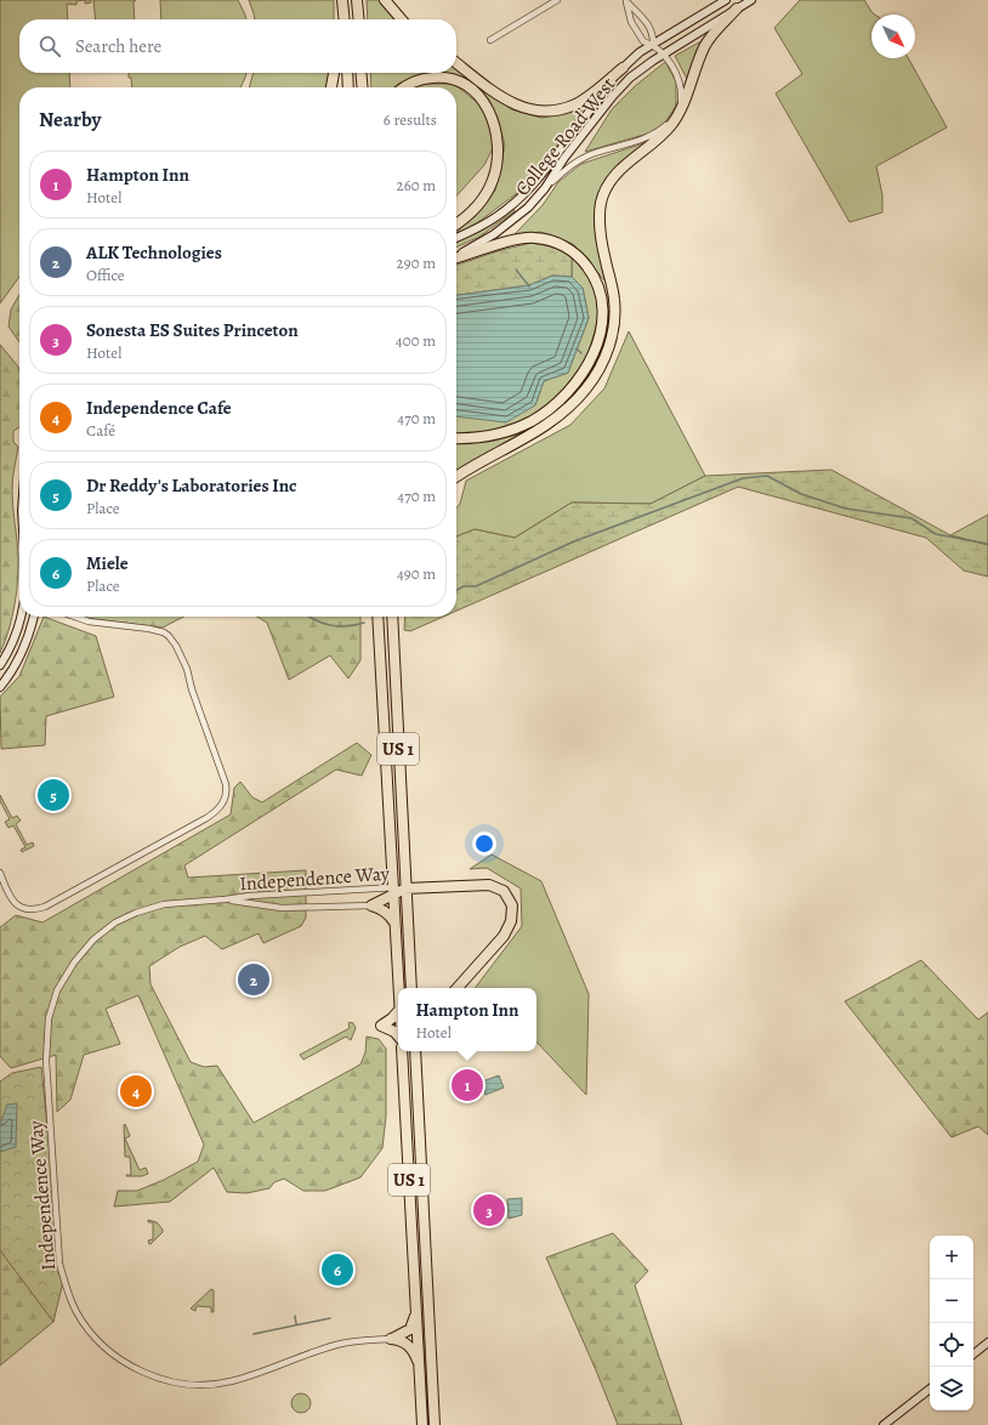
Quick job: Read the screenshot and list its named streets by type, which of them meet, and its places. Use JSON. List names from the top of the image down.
{
  "streets": {
    "highway": ["US 1"],
    "street": ["College Road West", "Independence Way"]
  },
  "crossings": [
    ["US 1", "Independence Way"]
  ],
  "north": "bottom right",
  "page": {
    "search": "Search here",
    "heading": ["Nearby", "6 results"],
    "list": [
      {
        "mark": "1",
        "name": "Hampton Inn",
        "note": "Hotel",
        "value": "260 m"
      },
      {
        "mark": "2",
        "name": "ALK Technologies",
        "note": "Office",
        "value": "290 m"
      },
      {
        "mark": "3",
        "name": "Sonesta ES Suites Princeton",
        "note": "Hotel",
        "value": "400 m"
      },
      {
        "mark": "4",
        "name": "Independence Cafe",
        "note": "Café",
        "value": "470 m"
      },
      {
        "mark": "5",
        "name": "Dr Reddy's Laboratories Inc",
        "note": "Place",
        "value": "470 m"
      },
      {
        "mark": "6",
        "name": "Miele",
        "note": "Place",
        "value": "490 m"
      }
    ],
    "pins": [
      "5",
      "2",
      "1",
      "4",
      "3",
      "6"
    ],
    "popup": ["Hampton Inn", "Hotel"],
    "map_buttons": ["+", "−"]
  }
}
